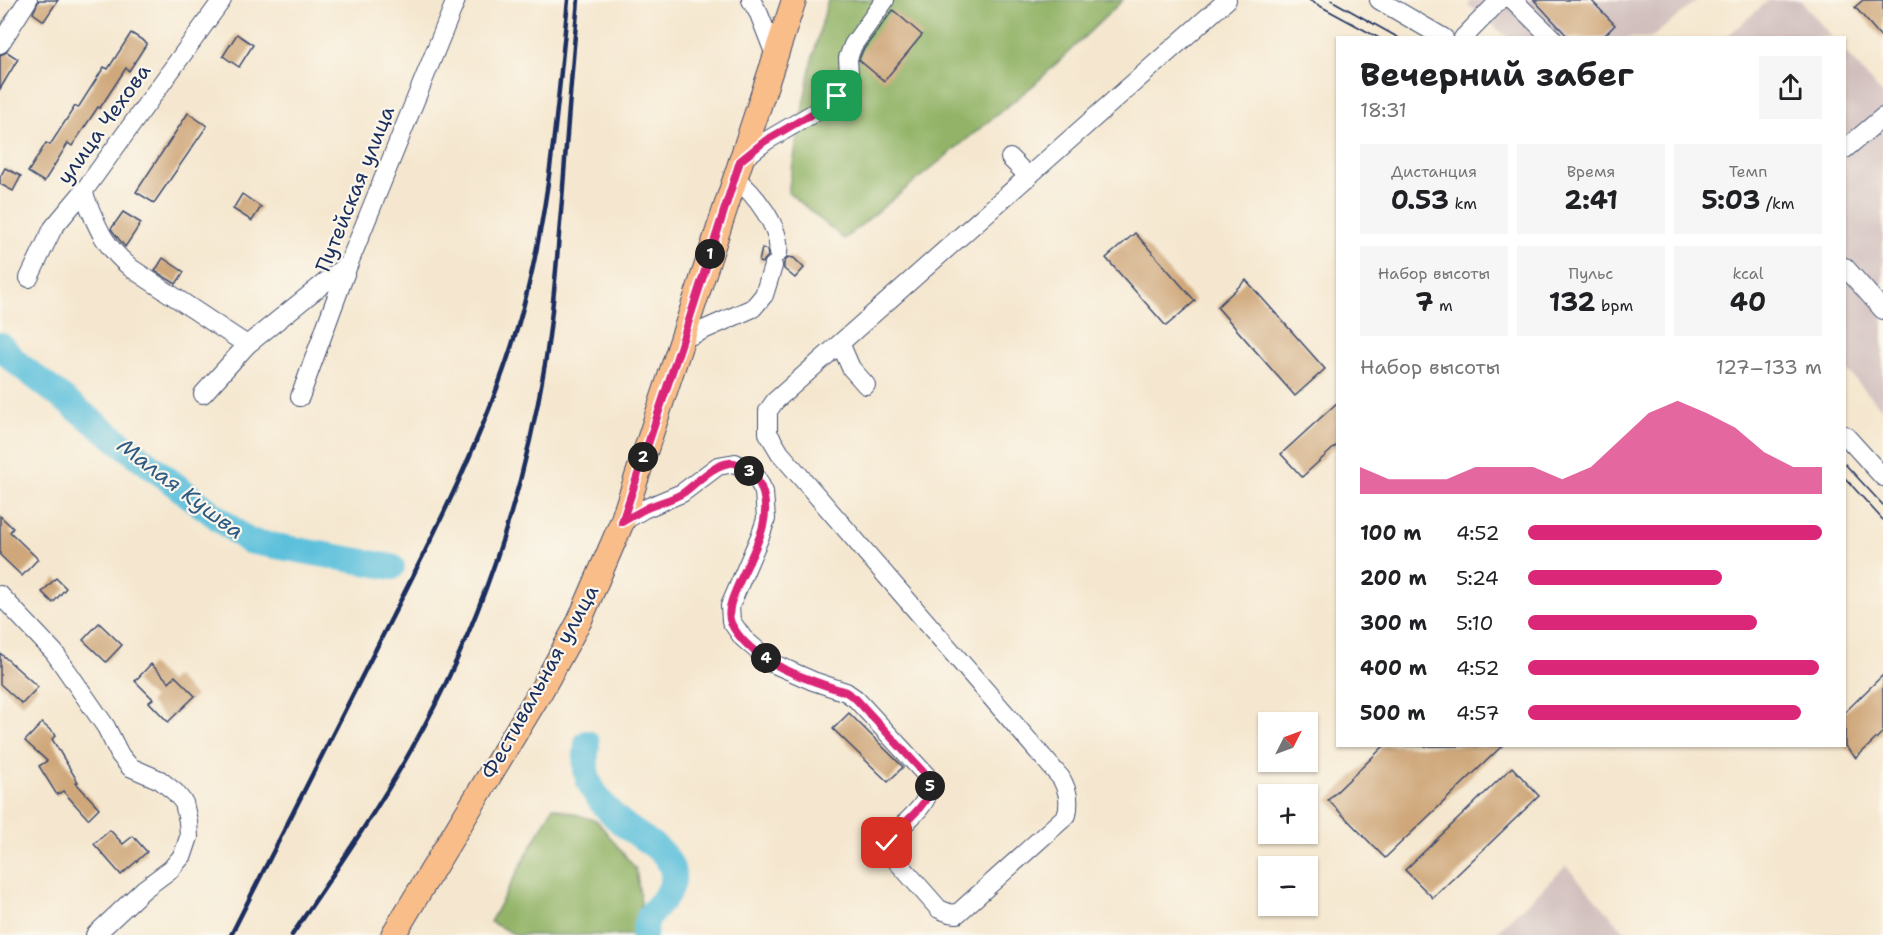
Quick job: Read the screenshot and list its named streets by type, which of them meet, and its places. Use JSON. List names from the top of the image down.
{
  "streets": {
    "main road": ["Фестивальная улица"],
    "street": ["улица Чехова", "Путейская улица"]
  },
  "water": ["Малая Кушва"],
  "north": "top right",
  "page": {
    "heading": ["Вечерний забег", "18:31"],
    "stats": [
      ["Дистанция", "0.53 km"],
      ["Время", "2:41"],
      ["Темп", "5:03 /km"],
      ["Набор высоты", "7 m"],
      ["Пульс", "132 bpm"],
      ["kcal", "40"]
    ],
    "pins": [
      "1",
      "2",
      "3",
      "4",
      "5"
    ],
    "chart": ["Набор высоты", "127–133 m"],
    "list": [
      {
        "name": "100 m",
        "note": "4:52"
      },
      {
        "name": "200 m",
        "note": "5:24"
      },
      {
        "name": "300 m",
        "note": "5:10"
      },
      {
        "name": "400 m",
        "note": "4:52"
      },
      {
        "name": "500 m",
        "note": "4:57"
      }
    ],
    "map_buttons": ["+", "−"]
  }
}
